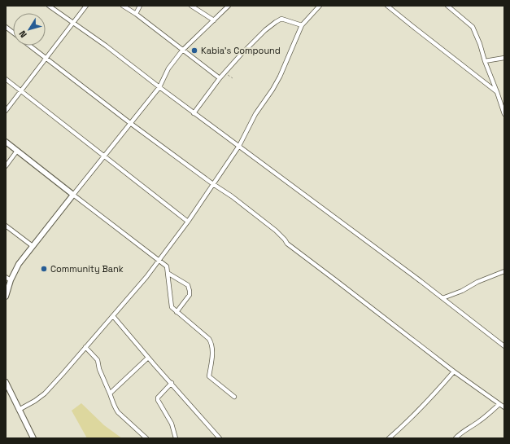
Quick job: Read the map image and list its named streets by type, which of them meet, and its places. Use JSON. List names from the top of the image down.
{
  "places": ["Kabia's Compound", "Community Bank"],
  "north": "bottom left"
}
